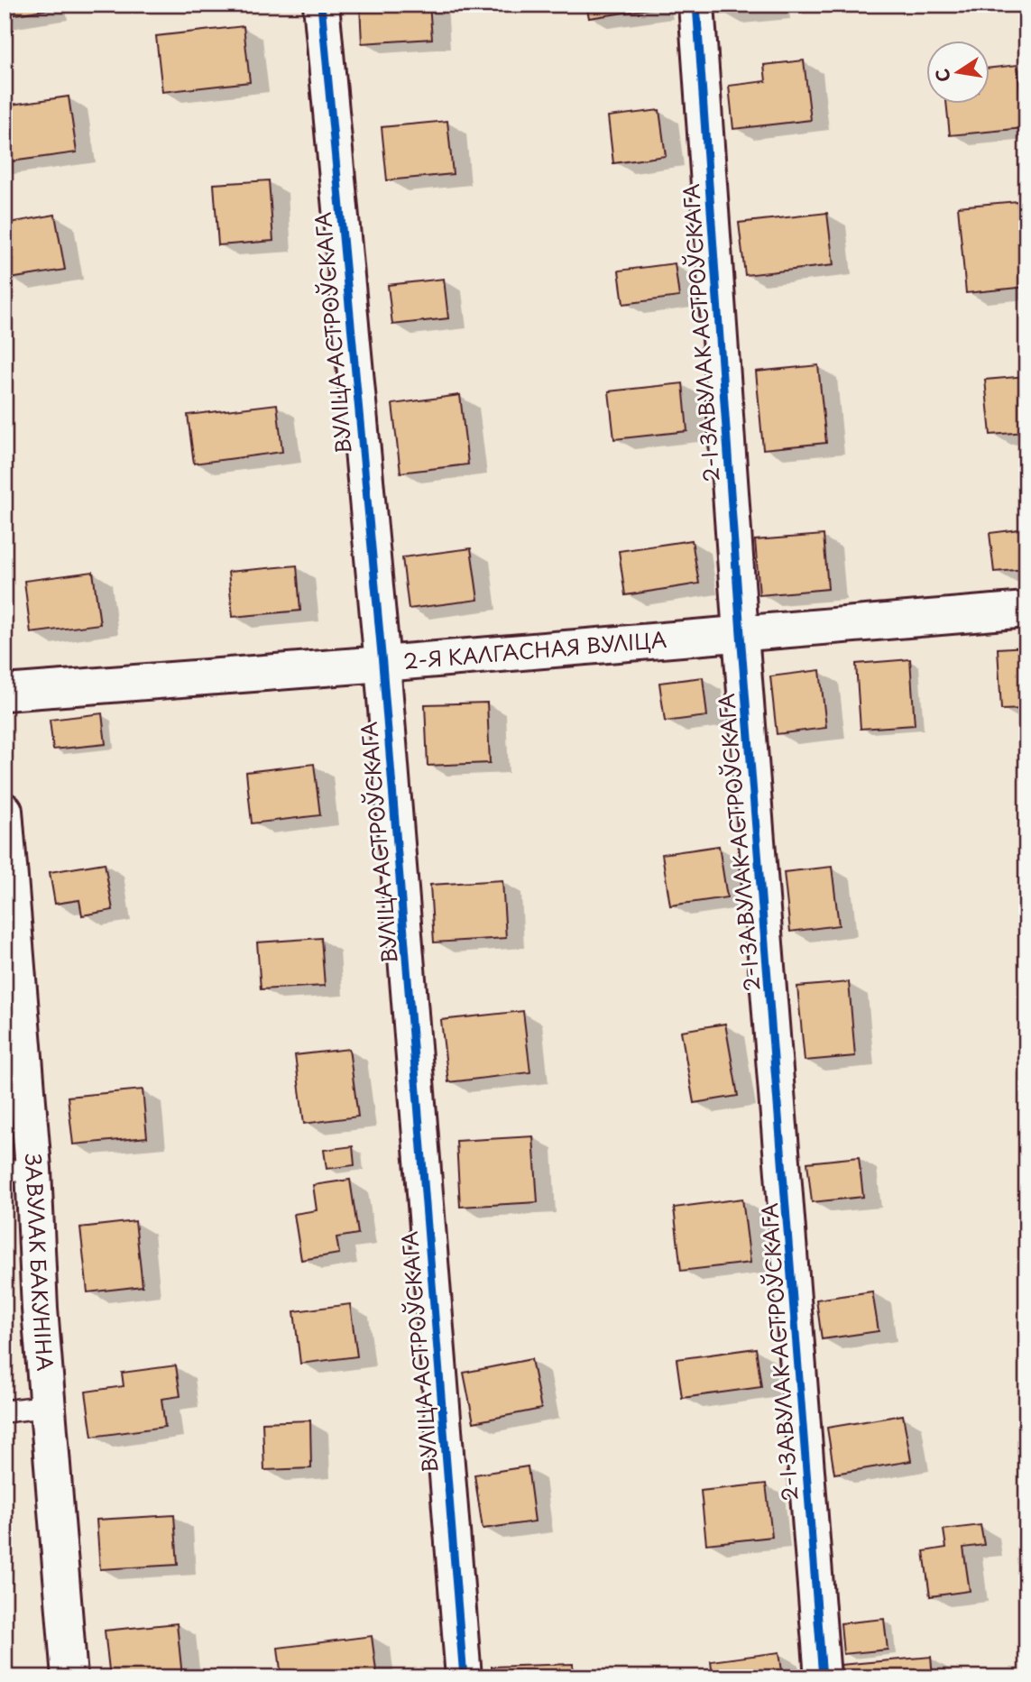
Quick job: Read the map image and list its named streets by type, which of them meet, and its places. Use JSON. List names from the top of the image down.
{
  "streets": {
    "street": [
      "ВУЛІЦА АСТРОЎСКАГА",
      "2-І ЗАВУЛАК АСТРОЎСКАГА",
      "2-Я КАЛГАСНАЯ ВУЛІЦА",
      "ЗАВУЛАК БАКУНІНА"
    ]
  },
  "crossings": [
    ["ВУЛІЦА АСТРОЎСКАГА", "2-Я КАЛГАСНАЯ ВУЛІЦА"],
    ["2-І ЗАВУЛАК АСТРОЎСКАГА", "2-Я КАЛГАСНАЯ ВУЛІЦА"]
  ],
  "north": "left"
}
